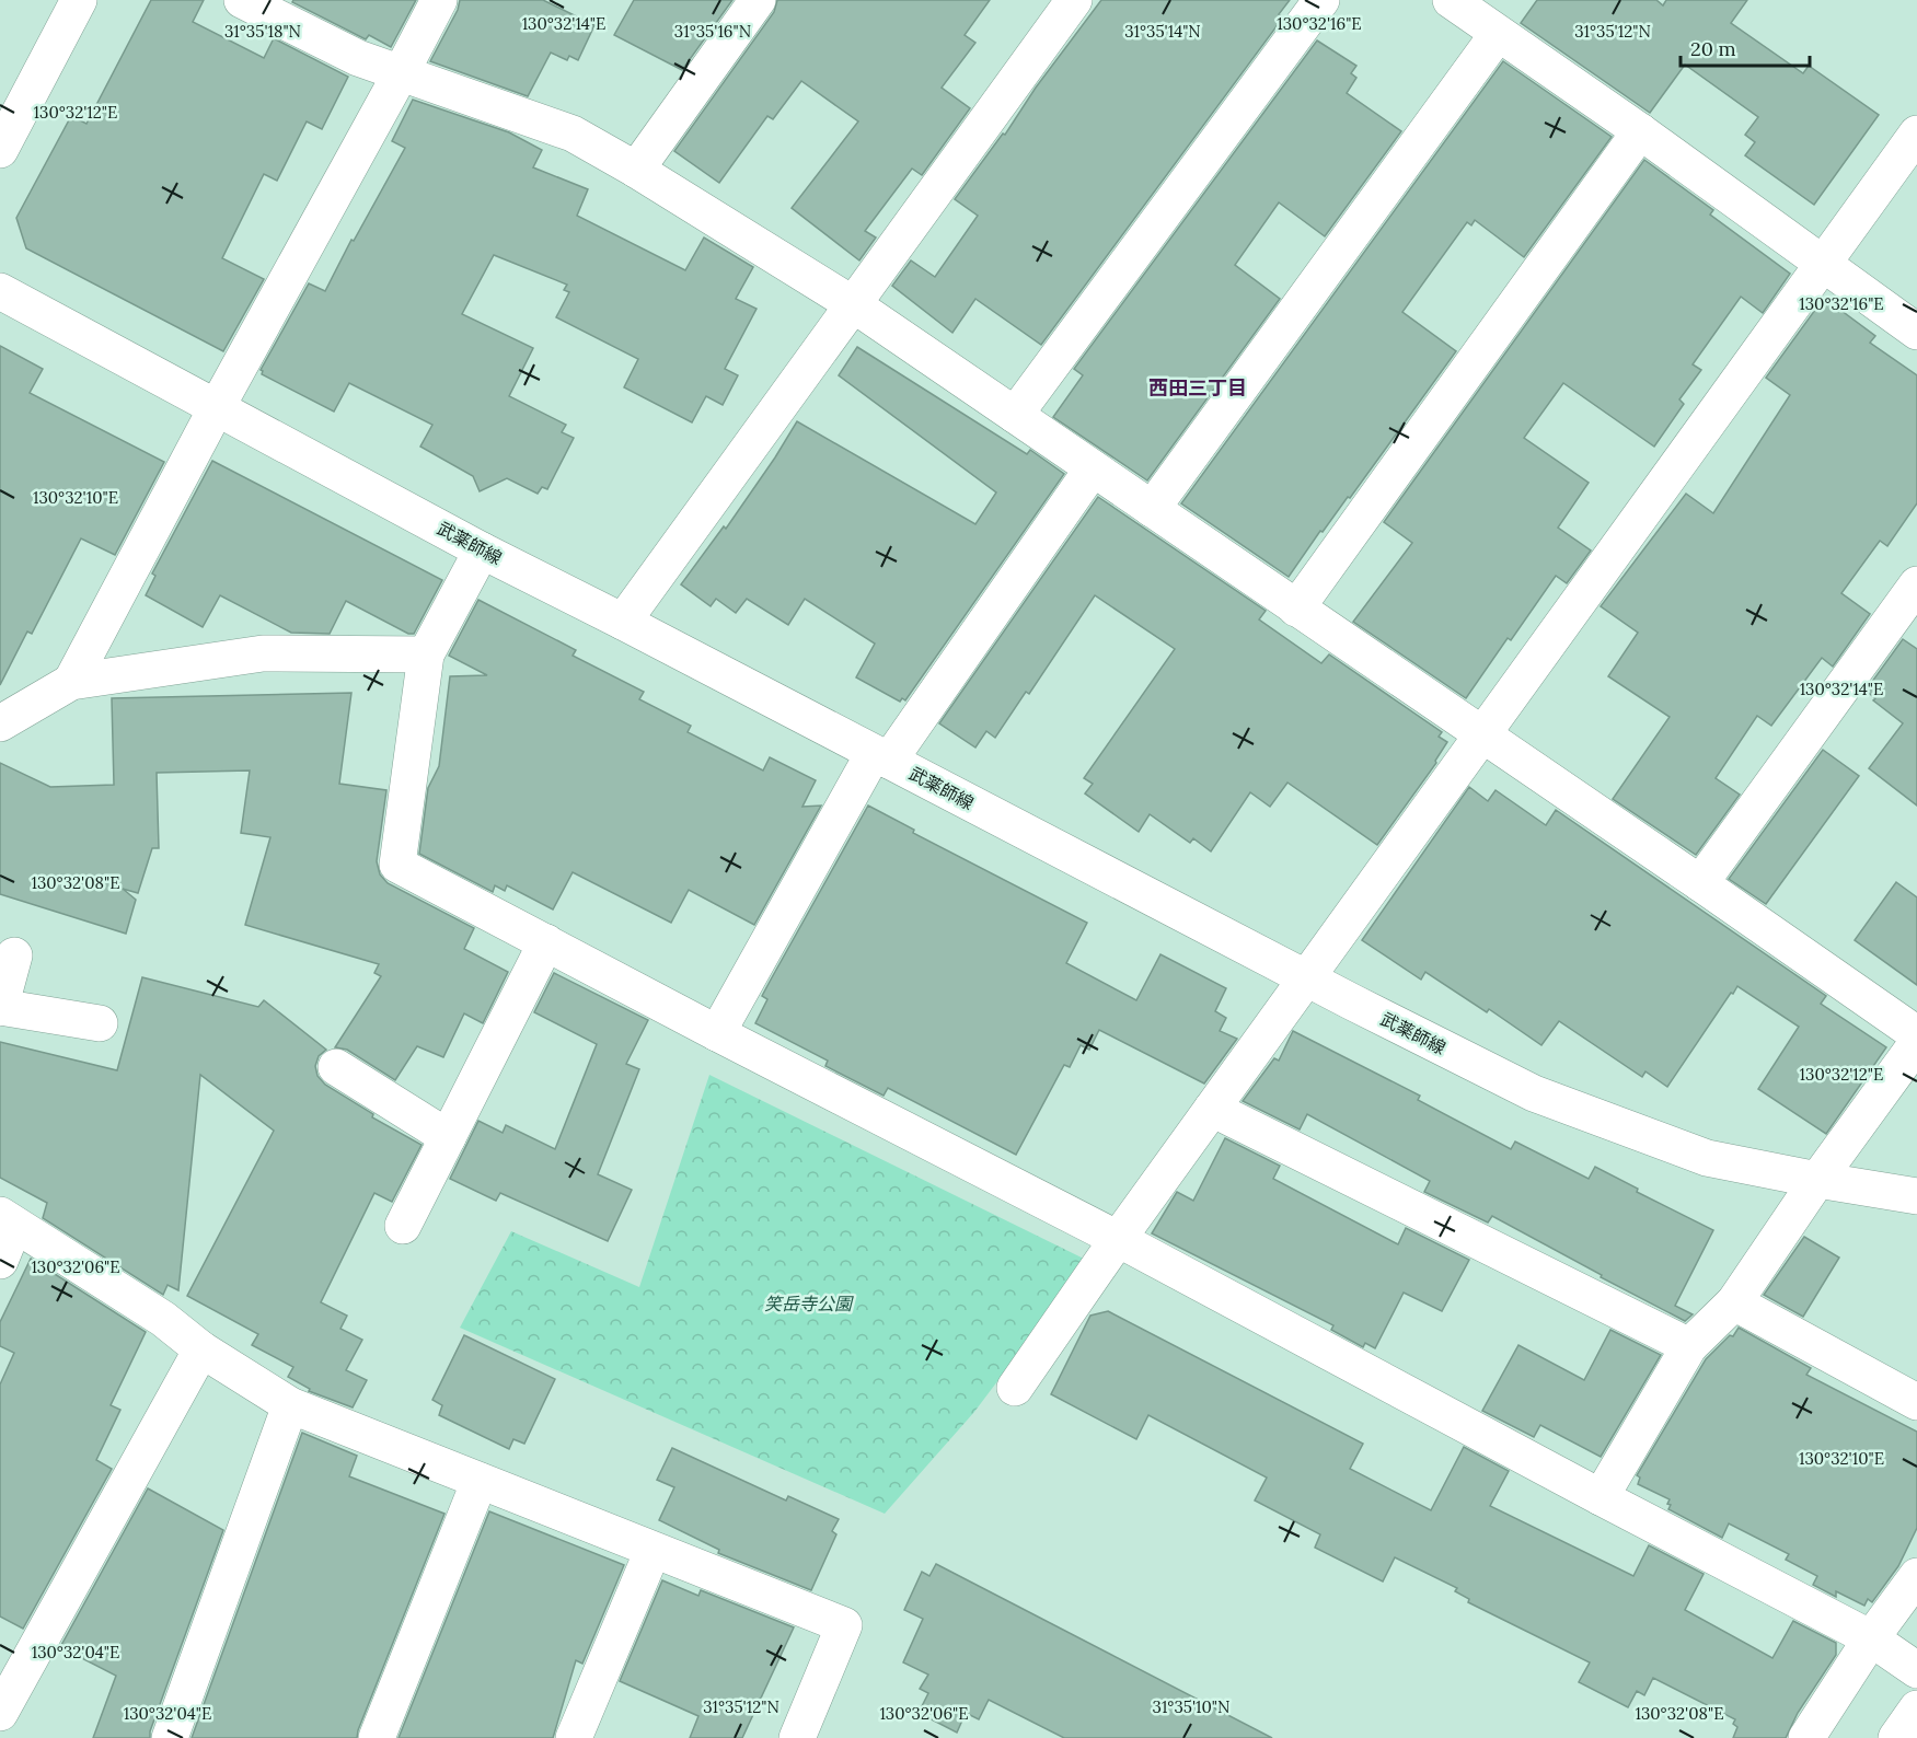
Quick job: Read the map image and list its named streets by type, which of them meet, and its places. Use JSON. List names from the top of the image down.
{
  "streets": {
    "street": ["武薬師線"]
  },
  "districts": ["西田三丁目"],
  "parks": ["笑岳寺公園"],
  "scale_bar": "20 m",
  "coordinates": [
    "130°32'16\"E",
    "130°32'14\"E",
    "31°35'18\"N",
    "31°35'16\"N",
    "31°35'14\"N",
    "31°35'12\"N",
    "130°32'12\"E",
    "130°32'10\"E",
    "130°32'08\"E",
    "130°32'06\"E",
    "130°32'04\"E",
    "31°35'10\"N"
  ]
}
